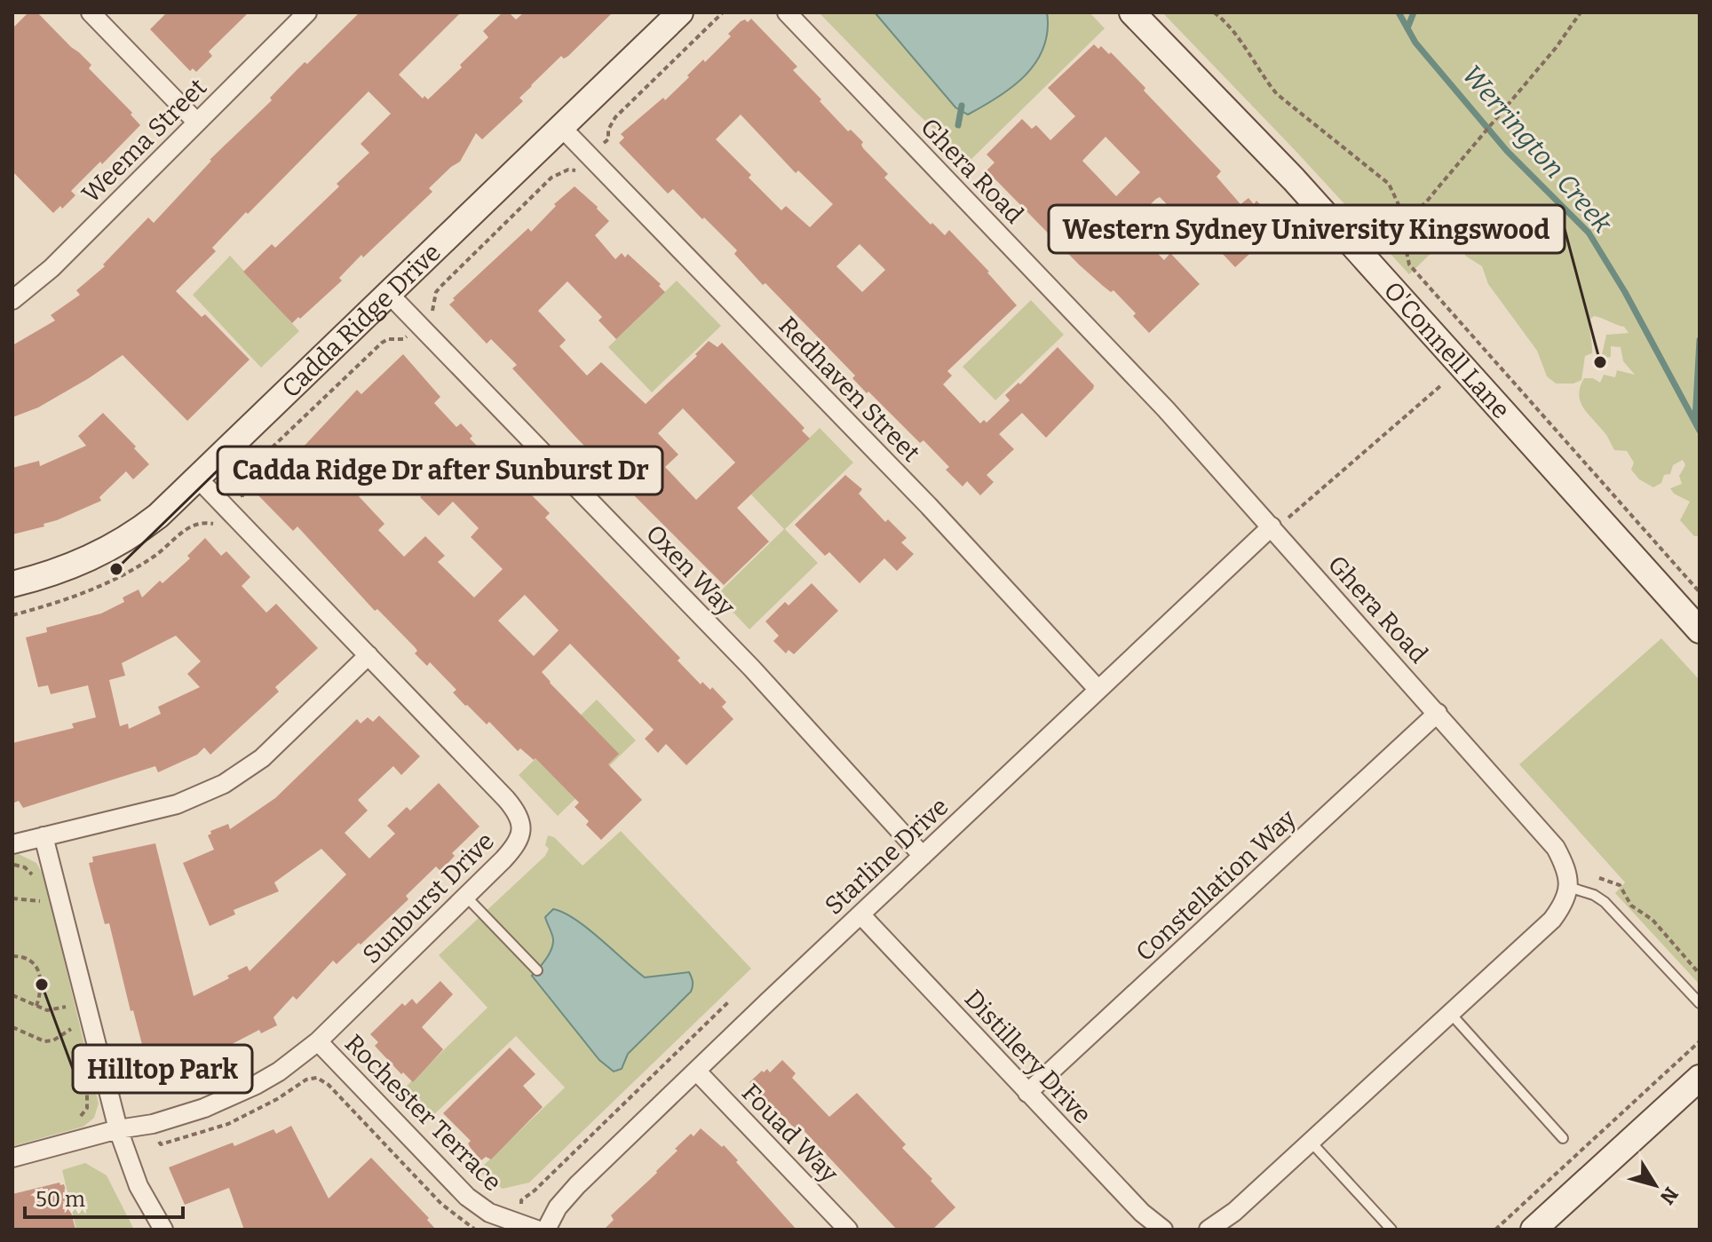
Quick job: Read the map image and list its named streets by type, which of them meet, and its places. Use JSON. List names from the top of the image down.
{
  "streets": {
    "street": [
      "Weema Street",
      "Ghera Road",
      "Cadda Ridge Drive",
      "O'Connell Lane",
      "Redhaven Street",
      "Oxen Way",
      "Starline Drive",
      "Constellation Way",
      "Sunburst Drive",
      "Distillery Drive",
      "Rochester Terrace",
      "Fouad Way"
    ]
  },
  "crossings": [
    ["Ghera Road", "Starline Drive"],
    ["Ghera Road", "Constellation Way"],
    ["Cadda Ridge Drive", "Redhaven Street"],
    ["Cadda Ridge Drive", "Oxen Way"],
    ["Cadda Ridge Drive", "Sunburst Drive"],
    ["Redhaven Street", "Starline Drive"],
    ["Oxen Way", "Starline Drive"],
    ["Starline Drive", "Distillery Drive"],
    ["Starline Drive", "Fouad Way"],
    ["Constellation Way", "Distillery Drive"],
    ["Sunburst Drive", "Rochester Terrace"]
  ],
  "water": ["Werrington Creek"],
  "places": ["Western Sydney University Kingswood", "Cadda Ridge Dr after Sunburst Dr", "Hilltop Park"],
  "scale_bar": "50 m",
  "north": "bottom right"
}
